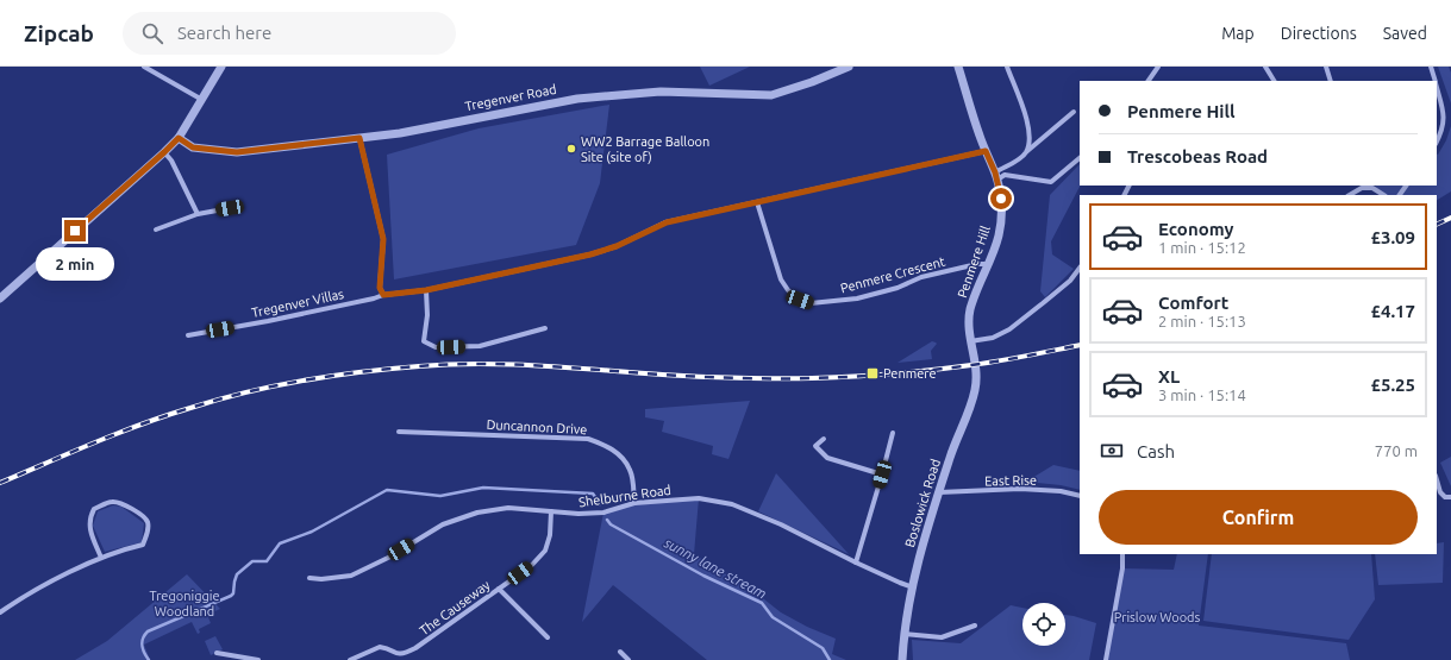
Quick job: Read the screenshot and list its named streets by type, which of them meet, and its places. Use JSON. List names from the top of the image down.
{
  "streets": {
    "street": [
      "Tregenver Road",
      "Penmere Hill",
      "Penmere Crescent",
      "Tregenver Villas",
      "Duncannon Drive",
      "East Rise",
      "Shelburne Road",
      "Boslowick Road",
      "The Causeway"
    ]
  },
  "crossings": [
    ["Penmere Hill", "Penmere Crescent"],
    ["Penmere Hill", "Tregenver Villas"],
    ["Penmere Hill", "Boslowick Road"],
    ["Penmere Crescent", "Tregenver Villas"],
    ["Duncannon Drive", "Shelburne Road"],
    ["East Rise", "Boslowick Road"],
    ["Shelburne Road", "Boslowick Road"],
    ["Shelburne Road", "The Causeway"]
  ],
  "water": ["sunny lane stream"],
  "parks": ["Tregoniggie Woodland", "Prislow Woods"],
  "places": {
    "other": ["WW2 Barrage Balloon Site (site of)"],
    "transit": ["Penmere"]
  },
  "page": {
    "header": "Zipcab",
    "search": "Search here",
    "nav": ["Map", "Directions", "Saved"],
    "banner": ["Penmere Hill", "Trescobeas Road"],
    "list": [
      {
        "name": "Economy",
        "note": "1 min · 15:12",
        "value": "£3.09"
      },
      {
        "name": "Comfort",
        "note": "2 min · 15:13",
        "value": "£4.17"
      },
      {
        "name": "XL",
        "note": "3 min · 15:14",
        "value": "£5.25"
      }
    ],
    "bubble": "2 min",
    "pay": ["Cash", "770 m"],
    "buttons": "Confirm"
  }
}
